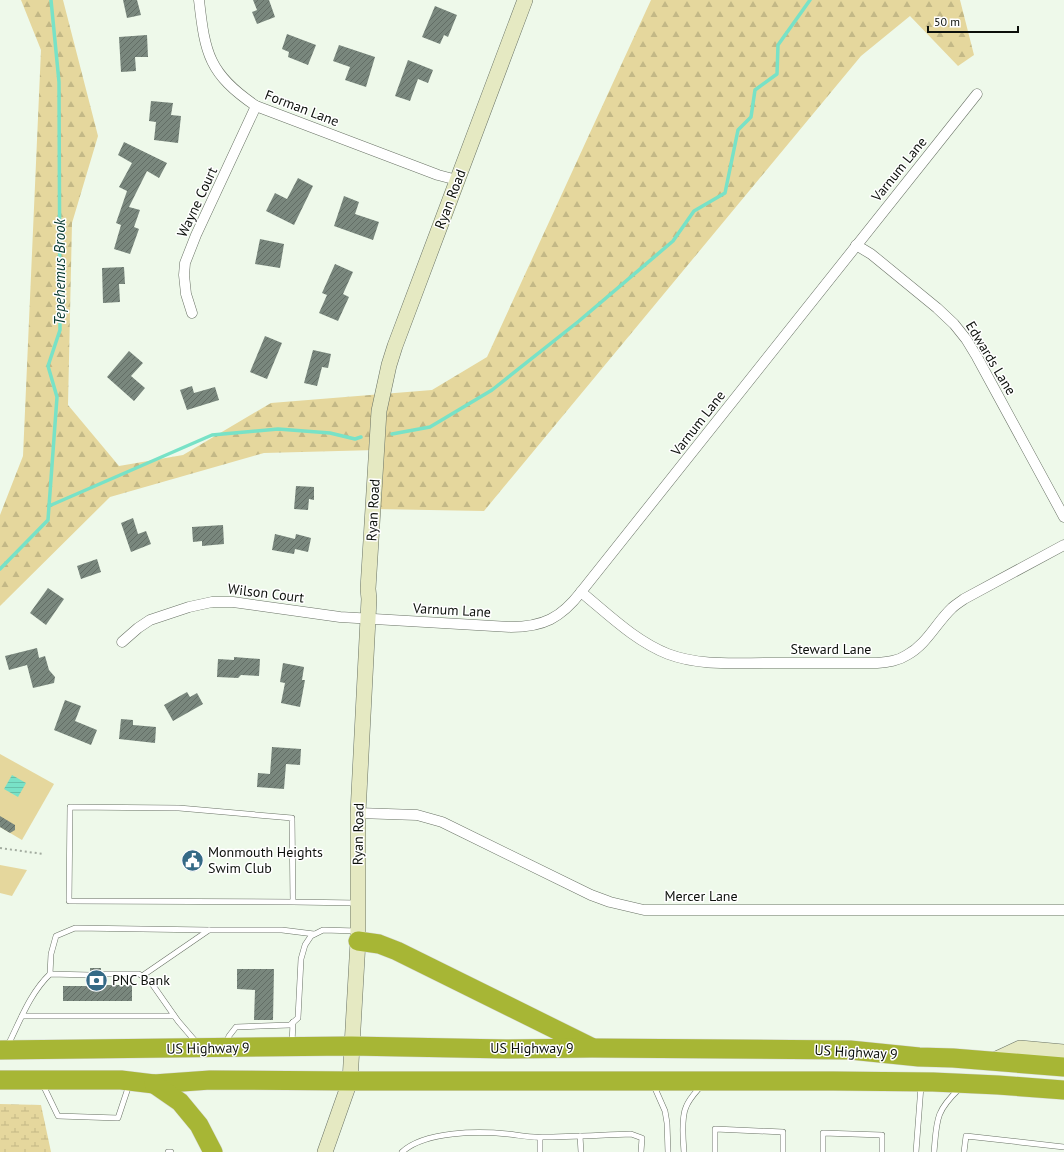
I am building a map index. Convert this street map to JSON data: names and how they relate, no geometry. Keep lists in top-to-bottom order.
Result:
{
  "streets": {
    "highway": ["US Highway 9"],
    "street": [
      "Forman Lane",
      "Varnum Lane",
      "Ryan Road",
      "Wayne Court",
      "Edwards Lane",
      "Wilson Court",
      "Steward Lane",
      "Mercer Lane"
    ]
  },
  "crossings": [
    ["Forman Lane", "Ryan Road"],
    ["Forman Lane", "Wayne Court"],
    ["Varnum Lane", "Ryan Road"],
    ["Varnum Lane", "Edwards Lane"],
    ["Varnum Lane", "Wilson Court"],
    ["Varnum Lane", "Steward Lane"],
    ["Ryan Road", "Wilson Court"],
    ["Ryan Road", "Mercer Lane"],
    ["Ryan Road", "US Highway 9"]
  ],
  "water": ["Tepehemus Brook"],
  "places": {
    "public building": ["Monmouth Heights Swim Club"],
    "bank": ["PNC Bank"]
  },
  "scale_bar": "50 m"
}
